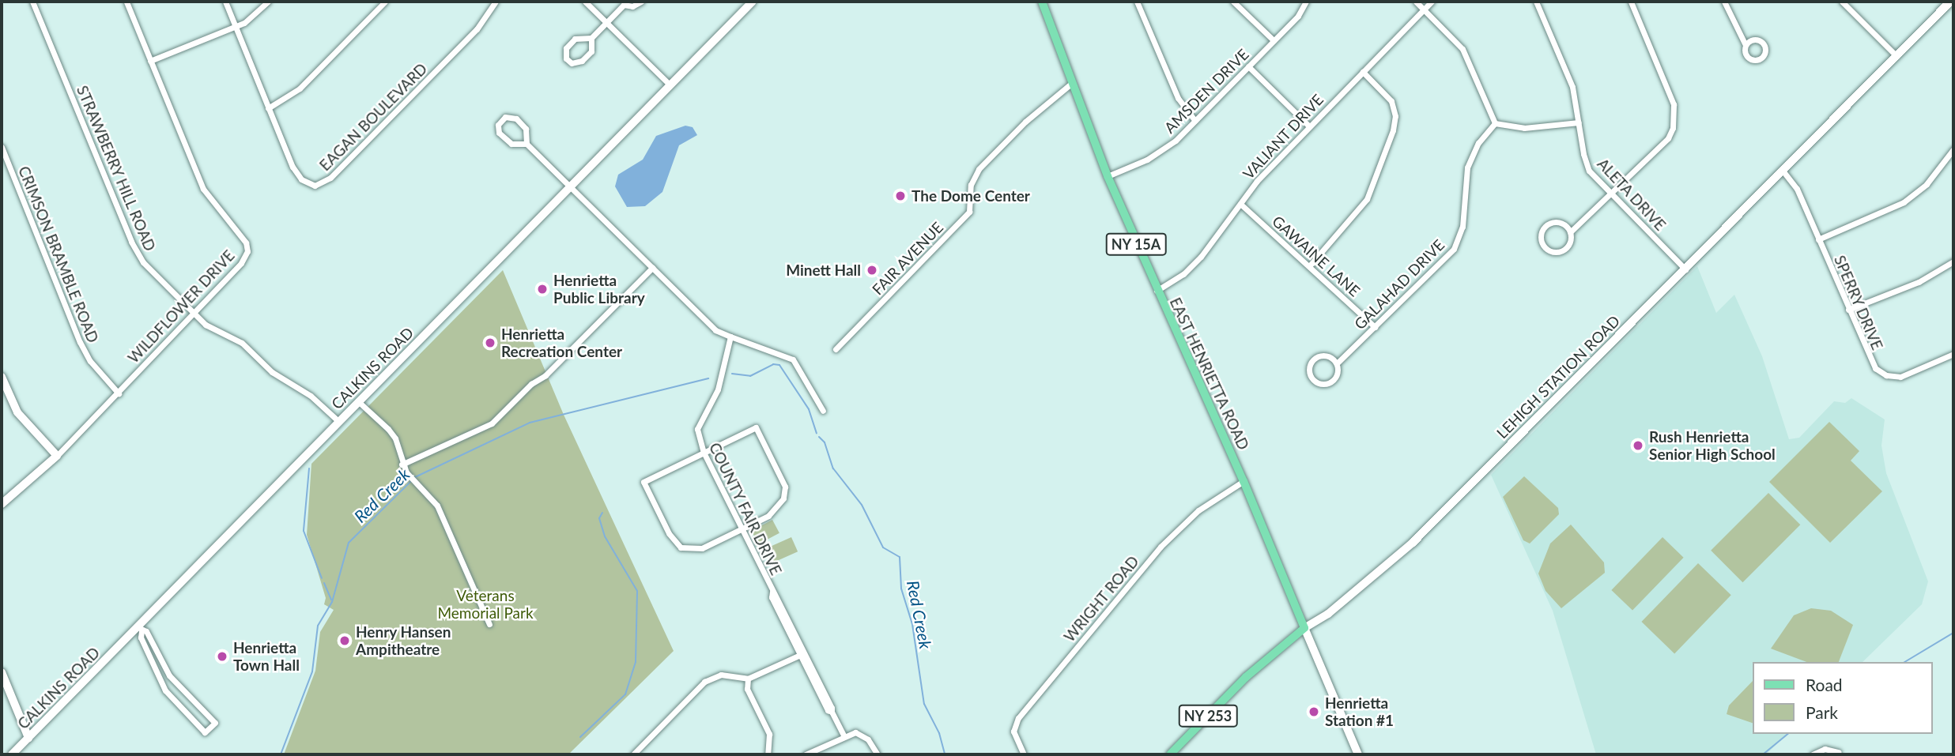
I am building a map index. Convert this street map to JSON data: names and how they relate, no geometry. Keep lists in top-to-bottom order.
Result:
{
  "streets": {
    "main road": [
      "NY 15A",
      "WILDFLOWER DRIVE",
      "CALKINS ROAD",
      "EAST HENRIETTA ROAD",
      "LEHIGH STATION ROAD",
      "NY 253"
    ],
    "street": [
      "AMSDEN DRIVE",
      "EAGAN BOULEVARD",
      "VALIANT DRIVE",
      "STRAWBERRY HILL ROAD",
      "ALETA DRIVE",
      "CRIMSON BRAMBLE ROAD",
      "GAWAINE LANE",
      "FAIR AVENUE",
      "GALAHAD DRIVE",
      "SPERRY DRIVE",
      "COUNTY FAIR DRIVE",
      "WRIGHT ROAD"
    ]
  },
  "crossings": [
    ["AMSDEN DRIVE", "EAST HENRIETTA ROAD"],
    ["VALIANT DRIVE", "GAWAINE LANE"],
    ["VALIANT DRIVE", "EAST HENRIETTA ROAD"],
    ["STRAWBERRY HILL ROAD", "WILDFLOWER DRIVE"],
    ["STRAWBERRY HILL ROAD", "CALKINS ROAD"],
    ["ALETA DRIVE", "LEHIGH STATION ROAD"],
    ["CRIMSON BRAMBLE ROAD", "WILDFLOWER DRIVE"],
    ["GAWAINE LANE", "GALAHAD DRIVE"],
    ["FAIR AVENUE", "EAST HENRIETTA ROAD"],
    ["SPERRY DRIVE", "LEHIGH STATION ROAD"],
    ["EAST HENRIETTA ROAD", "LEHIGH STATION ROAD"],
    ["EAST HENRIETTA ROAD", "WRIGHT ROAD"]
  ],
  "water": ["Red Creek"],
  "parks": ["Veterans Memorial Park"],
  "places": [
    "The Dome Center",
    "Minett Hall",
    "Henrietta Public Library",
    "Henrietta Recreation Center",
    "Rush Henrietta Senior High School",
    "Henry Hansen Ampitheatre",
    "Henrietta Town Hall",
    "Henrietta Station #1"
  ],
  "legend": ["Road", "Park"]
}
